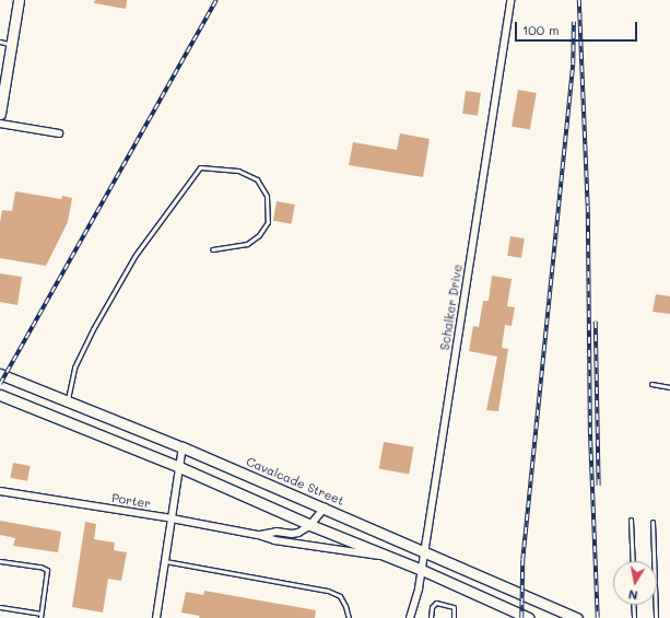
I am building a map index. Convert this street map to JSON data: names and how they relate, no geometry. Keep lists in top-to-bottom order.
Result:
{
  "streets": {
    "main road": ["Cavalcade Street"],
    "street": ["Schalker Drive", "Porter"]
  },
  "crossings": [
    ["Schalker Drive", "Cavalcade Street"],
    ["Cavalcade Street", "Porter"]
  ],
  "scale_bar": "100 m",
  "north": "bottom"
}
